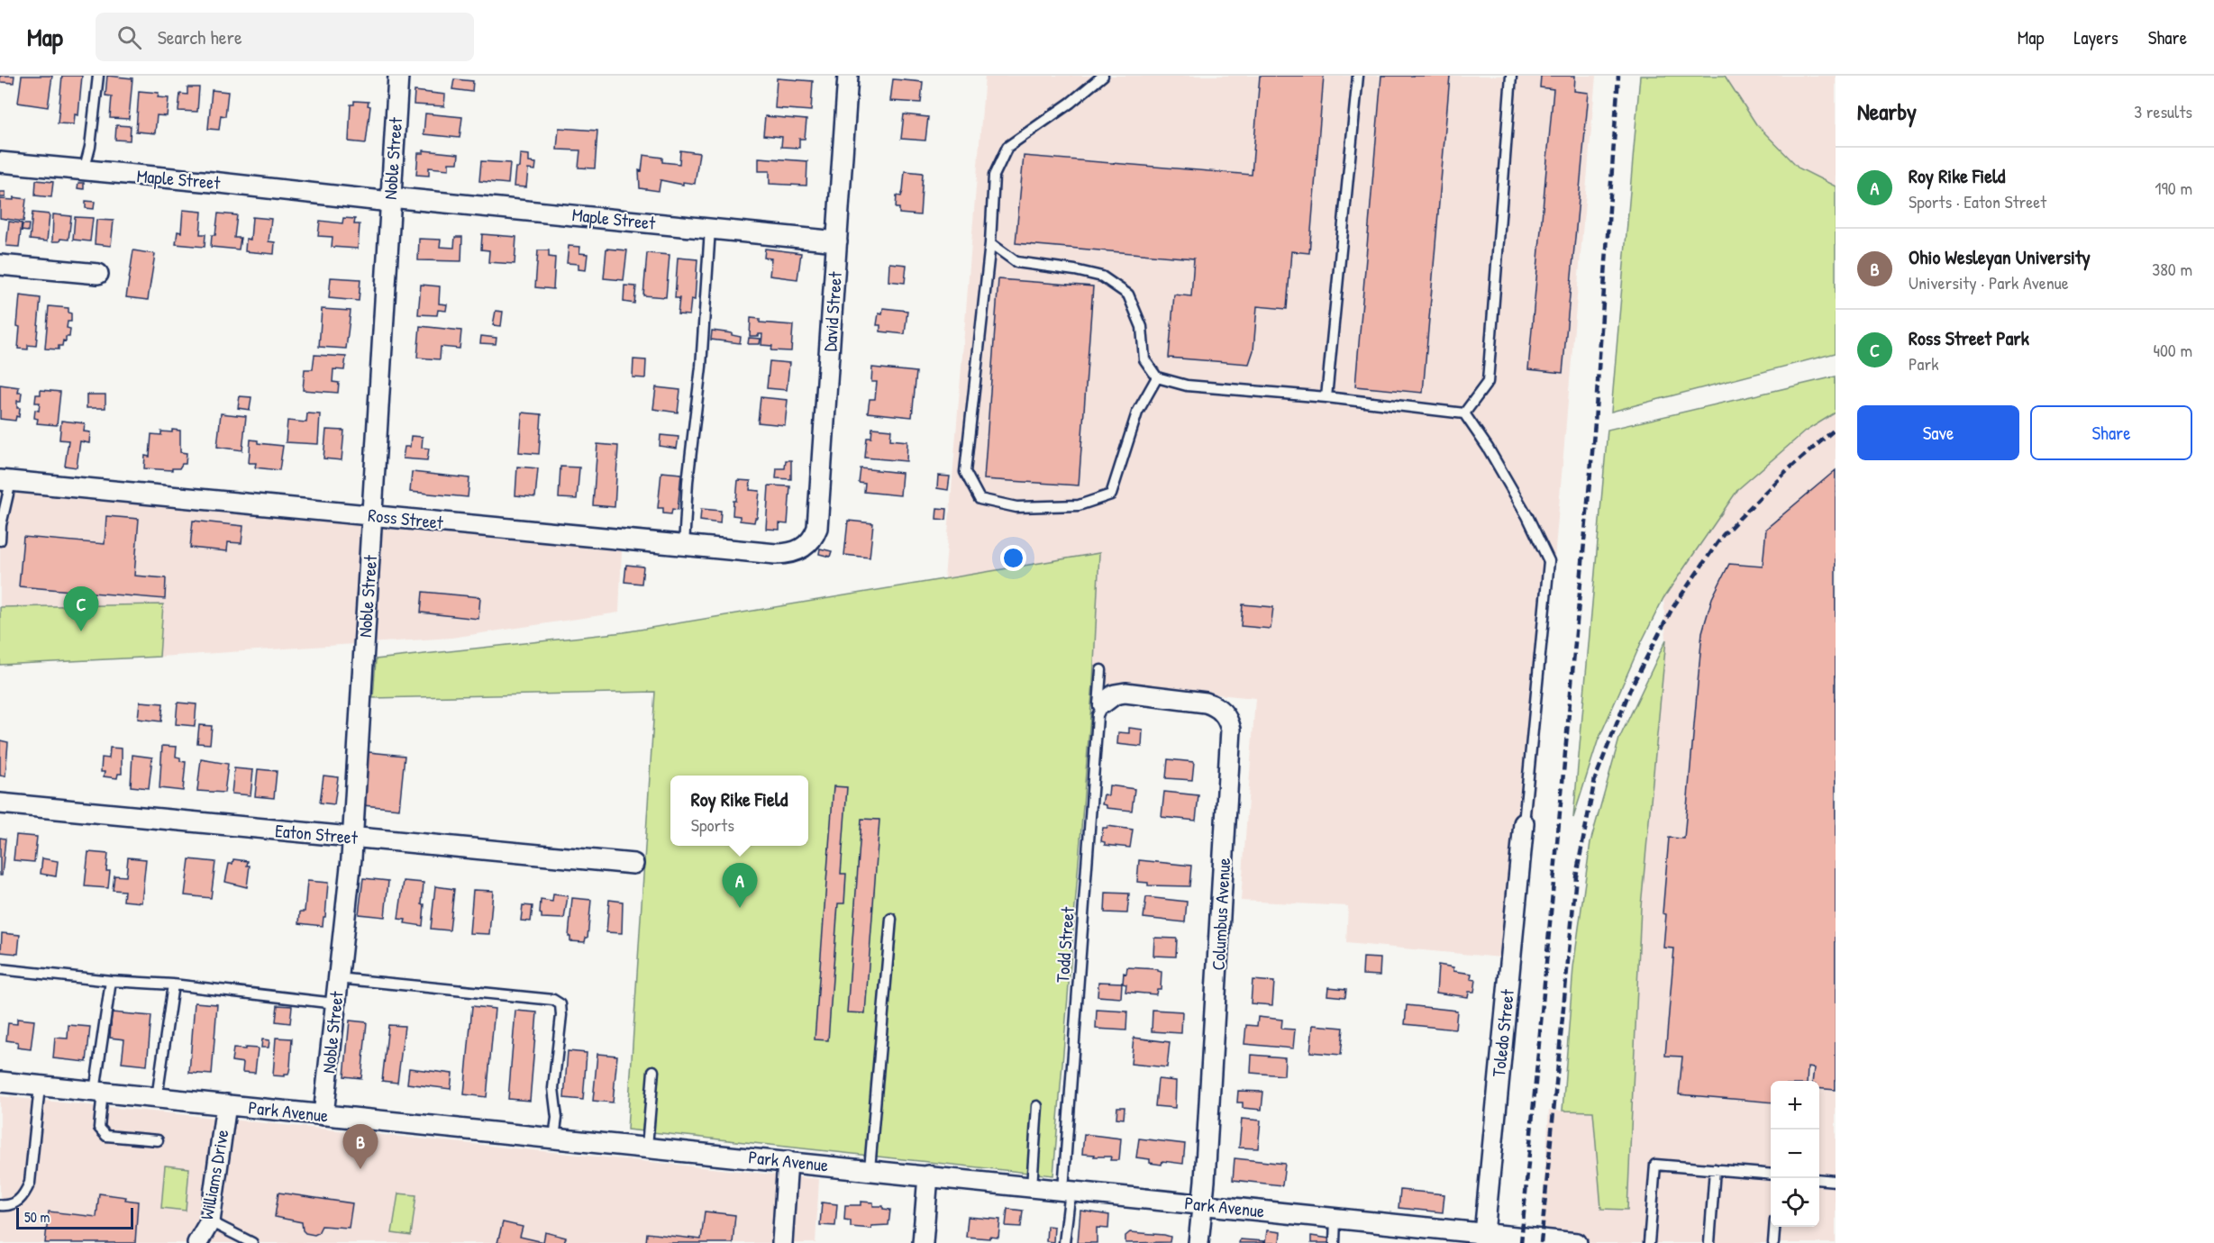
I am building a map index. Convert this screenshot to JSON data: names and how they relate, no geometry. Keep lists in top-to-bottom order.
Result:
{
  "streets": {
    "street": [
      "Noble Street",
      "Maple Street",
      "David Street",
      "Ross Street",
      "Eaton Street",
      "Columbus Avenue",
      "Toledo Street",
      "Park Avenue",
      "Williams Drive"
    ],
    "lane": ["Todd Street"]
  },
  "crossings": [
    ["Noble Street", "Maple Street"],
    ["Noble Street", "Ross Street"],
    ["Noble Street", "Eaton Street"],
    ["Noble Street", "Park Avenue"],
    ["Maple Street", "David Street"],
    ["David Street", "Ross Street"],
    ["Columbus Avenue", "Todd Street"],
    ["Columbus Avenue", "Park Avenue"],
    ["Todd Street", "Park Avenue"],
    ["Toledo Street", "Park Avenue"],
    ["Park Avenue", "Williams Drive"]
  ],
  "scale_bar": "50 m",
  "page": {
    "header": "Map",
    "search": "Search here",
    "nav": ["Map", "Layers", "Share"],
    "heading": ["Nearby", "3 results"],
    "list": [
      {
        "mark": "A",
        "name": "Roy Rike Field",
        "note": "Sports · Eaton Street",
        "value": "190 m"
      },
      {
        "mark": "B",
        "name": "Ohio Wesleyan University",
        "note": "University · Park Avenue",
        "value": "380 m"
      },
      {
        "mark": "C",
        "name": "Ross Street Park",
        "note": "Park",
        "value": "400 m"
      }
    ],
    "buttons": ["Save", "Share"],
    "pins": ["C", "A", "B"],
    "popup": ["Roy Rike Field", "Sports"],
    "map_buttons": ["+", "−"],
    "scale": "50 m"
  }
}
